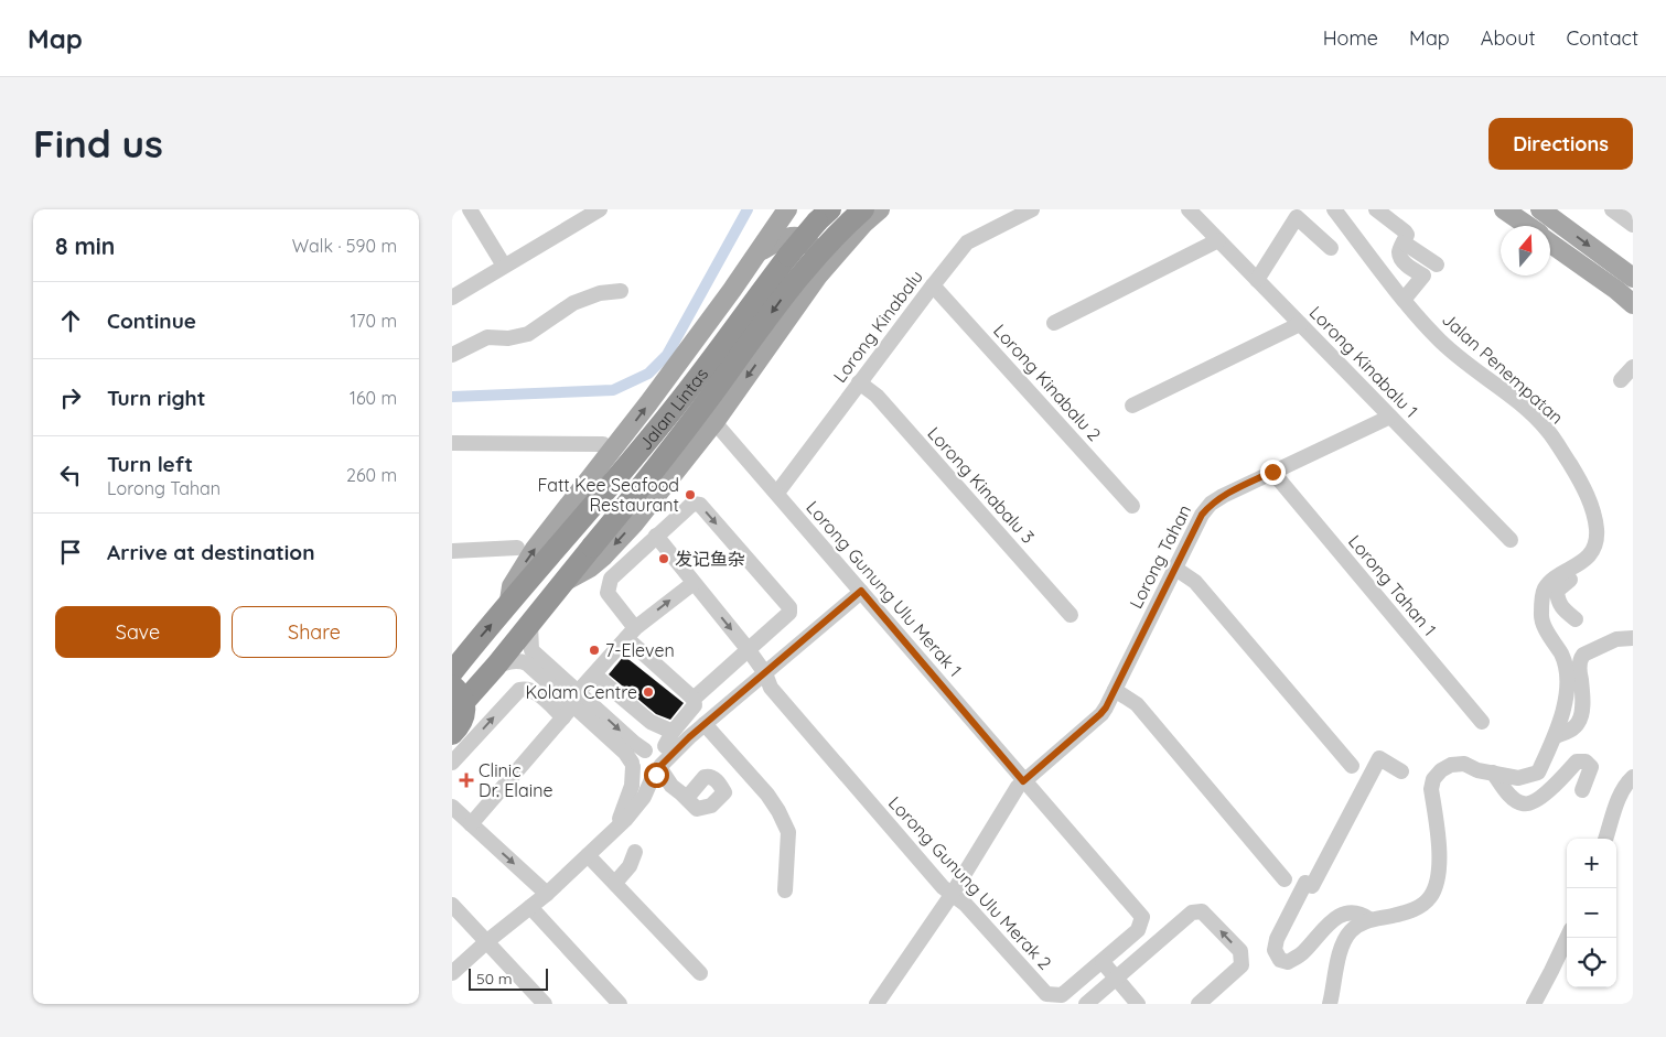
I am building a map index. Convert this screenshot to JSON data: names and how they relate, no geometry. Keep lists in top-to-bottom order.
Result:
{
  "streets": {
    "highway": ["Jalan Lintas"],
    "street": [
      "Lorong Kinabalu",
      "Lorong Kinabalu 1",
      "Jalan Penempatan",
      "Lorong Kinabalu 2",
      "Lorong Kinabalu 3",
      "Lorong Tahan",
      "Lorong Tahan 1",
      "Lorong Gunung Ulu Merak 1",
      "Lorong Gunung Ulu Merak 2"
    ]
  },
  "crossings": [
    ["Lorong Kinabalu", "Lorong Kinabalu 2"],
    ["Lorong Kinabalu", "Lorong Kinabalu 3"],
    ["Lorong Kinabalu", "Lorong Gunung Ulu Merak 1"],
    ["Lorong Kinabalu 1", "Lorong Tahan"],
    ["Jalan Lintas", "Lorong Gunung Ulu Merak 1"],
    ["Lorong Tahan", "Lorong Tahan 1"],
    ["Lorong Tahan", "Lorong Gunung Ulu Merak 1"],
    ["Lorong Tahan", "Lorong Gunung Ulu Merak 2"],
    ["Lorong Gunung Ulu Merak 1", "Lorong Gunung Ulu Merak 2"]
  ],
  "places": {
    "other": [
      "Fatt Kee Seafood Restaurant",
      "发记鱼杂",
      "7-Eleven",
      "Kolam Centre"
    ],
    "health": ["Clinic Dr. Elaine"]
  },
  "scale_bar": "50 m",
  "north": "top",
  "page": {
    "header": "Map",
    "nav": [
      "Home",
      "Map",
      "About",
      "Contact"
    ],
    "buttons": [
      "Directions",
      ["Save", "Share"]
    ],
    "title": "Find us",
    "heading": ["8 min", "Walk · 590 m"],
    "list": [
      ["Continue", "170 m"],
      ["Turn right", "160 m"],
      ["Turn left", "Lorong Tahan", "260 m"],
      "Arrive at destination"
    ],
    "map_buttons": ["+", "−"],
    "scale": "50 m"
  }
}
